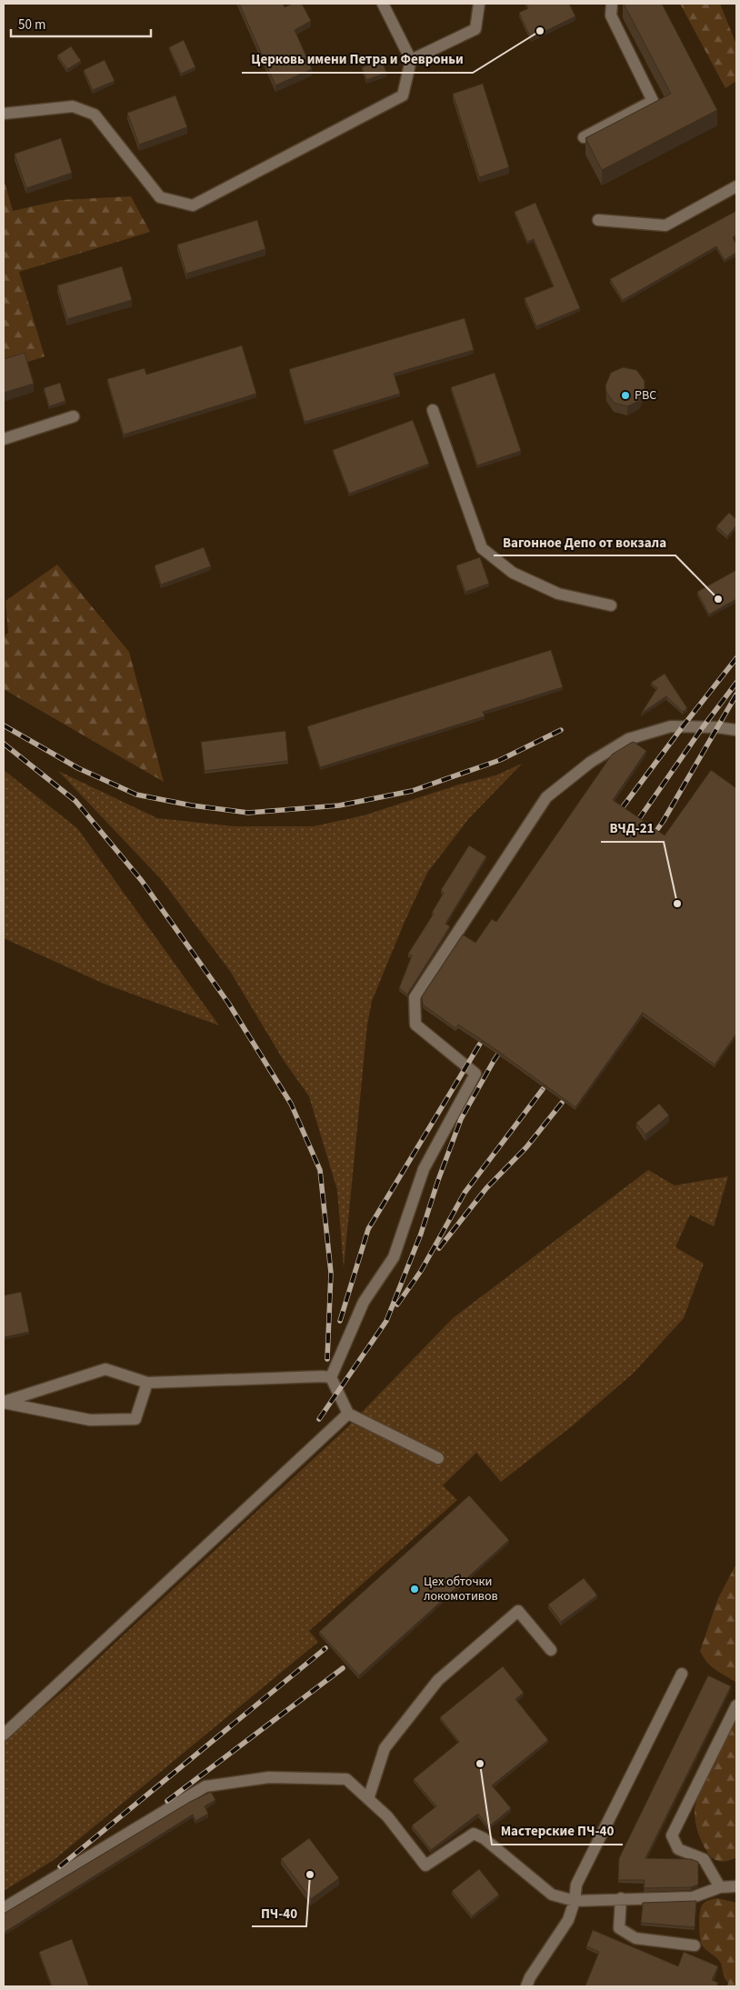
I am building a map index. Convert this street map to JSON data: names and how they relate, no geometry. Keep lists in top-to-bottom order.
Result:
{
  "places": [
    "Церковь имени Петра и Февроньи",
    "РВС",
    "Вагонное Депо от вокзала",
    "ВЧД-21",
    "Цех обточки локомотивов",
    "Мастерские ПЧ-40",
    "ПЧ-40"
  ],
  "scale_bar": "50 m"
}
